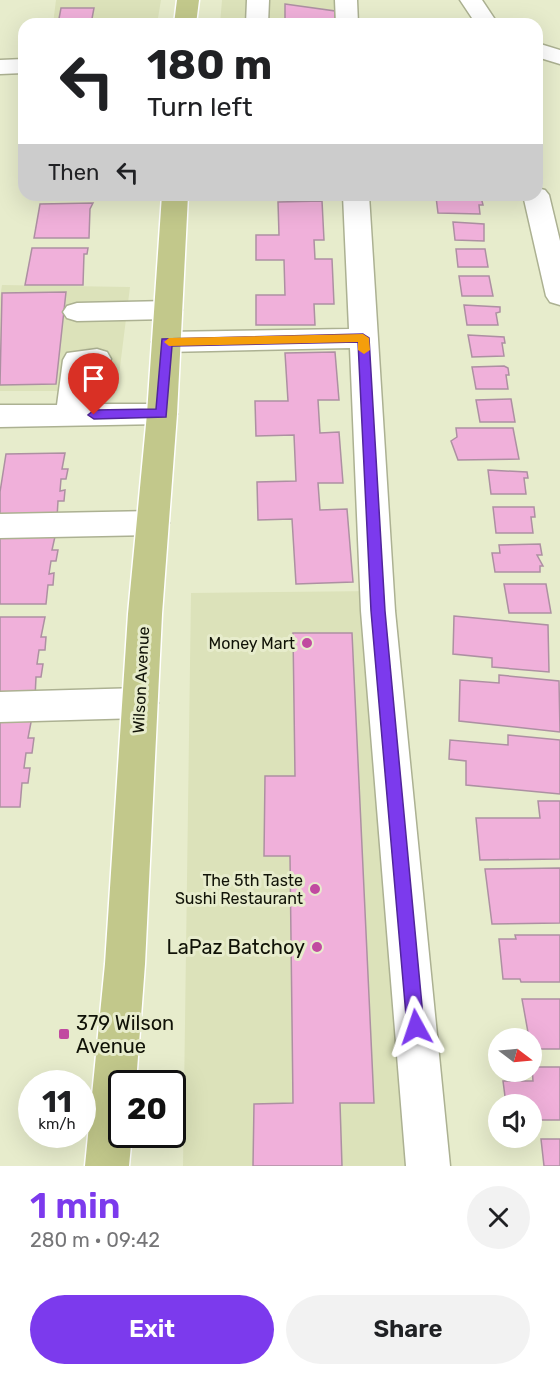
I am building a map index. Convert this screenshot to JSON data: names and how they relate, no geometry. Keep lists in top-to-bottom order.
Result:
{
  "streets": {
    "main road": ["Wilson Avenue"]
  },
  "places": {
    "other": ["Money Mart", "The 5th Taste Sushi Restaurant", "LaPaz Batchoy"],
    "transit": ["379 Wilson Avenue"]
  },
  "north": "right",
  "page": {
    "turn": ["180 m", "Turn left"],
    "then": "Then",
    "speed": "11 km/h",
    "limit": "20",
    "heading": ["1 min", "280 m · 09:42"],
    "buttons": ["Exit", "Share"]
  }
}
